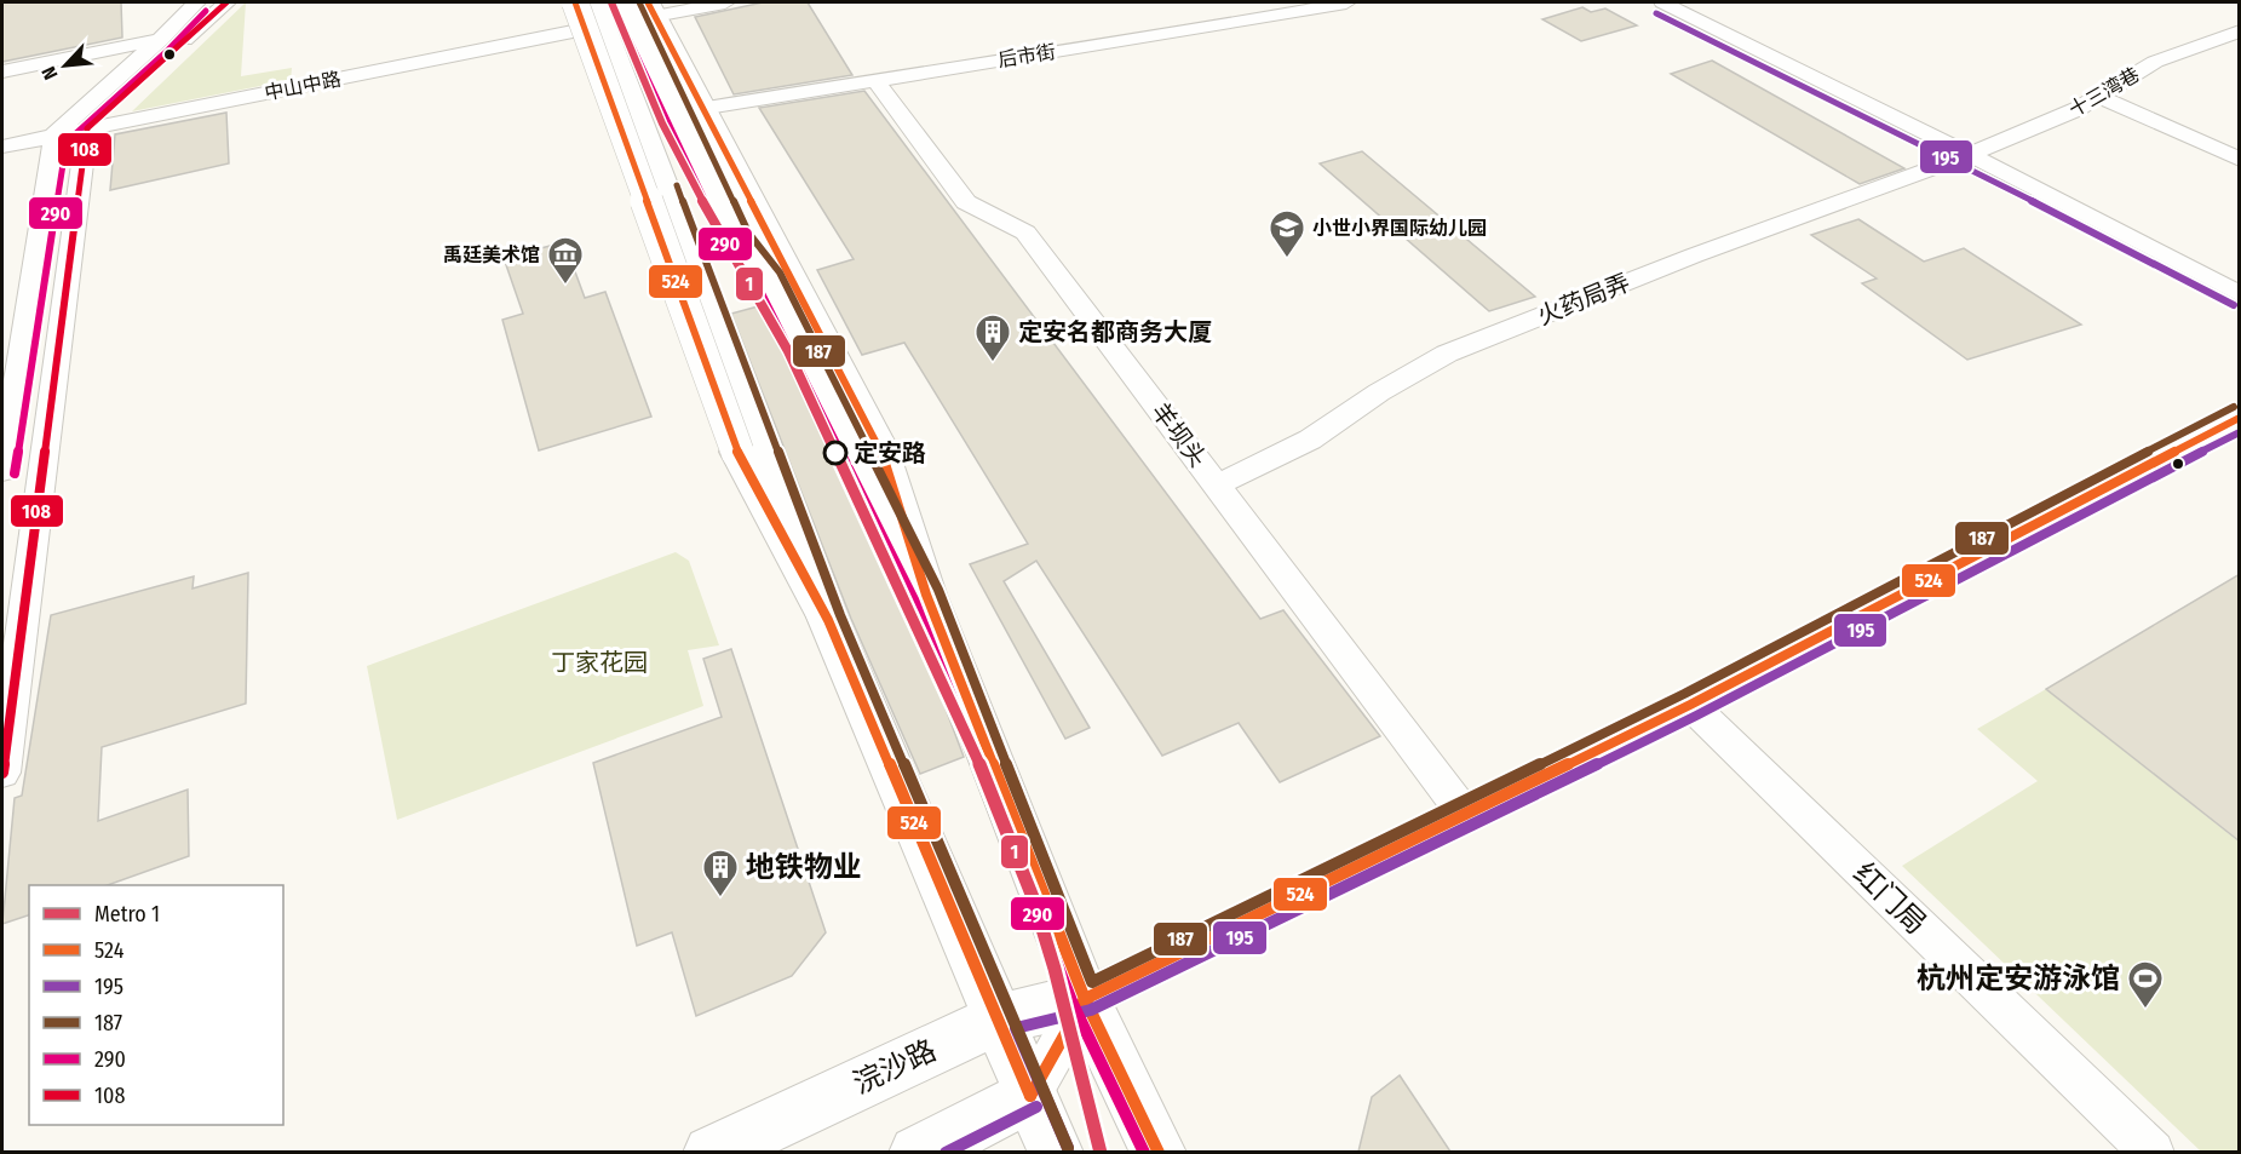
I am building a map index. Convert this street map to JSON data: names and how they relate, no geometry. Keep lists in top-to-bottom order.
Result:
{
  "streets": {
    "main road": ["浣沙路"],
    "street": [
      "后市街",
      "中山中路",
      "十三湾巷",
      "火药局弄",
      "羊坝头",
      "红门局"
    ]
  },
  "crossings": [
    ["后市街", "羊坝头"],
    ["十三湾巷", "火药局弄"],
    ["火药局弄", "羊坝头"]
  ],
  "parks": ["丁家花园"],
  "places": {
    "school or university": ["小世小界国际幼儿园"],
    "museum": ["禹廷美术馆"],
    "building": ["定安名都商务大厦", "地铁物业"],
    "other": ["定安路"],
    "sports": ["杭州定安游泳馆"]
  },
  "lines": [
    "metro line 1",
    "transit line 524",
    "transit line 187",
    "transit line 108",
    "transit line 290",
    "transit line 195"
  ],
  "legend": [
    "Metro 1",
    "524",
    "195",
    "187",
    "290",
    "108"
  ],
  "north": "bottom left"
}
